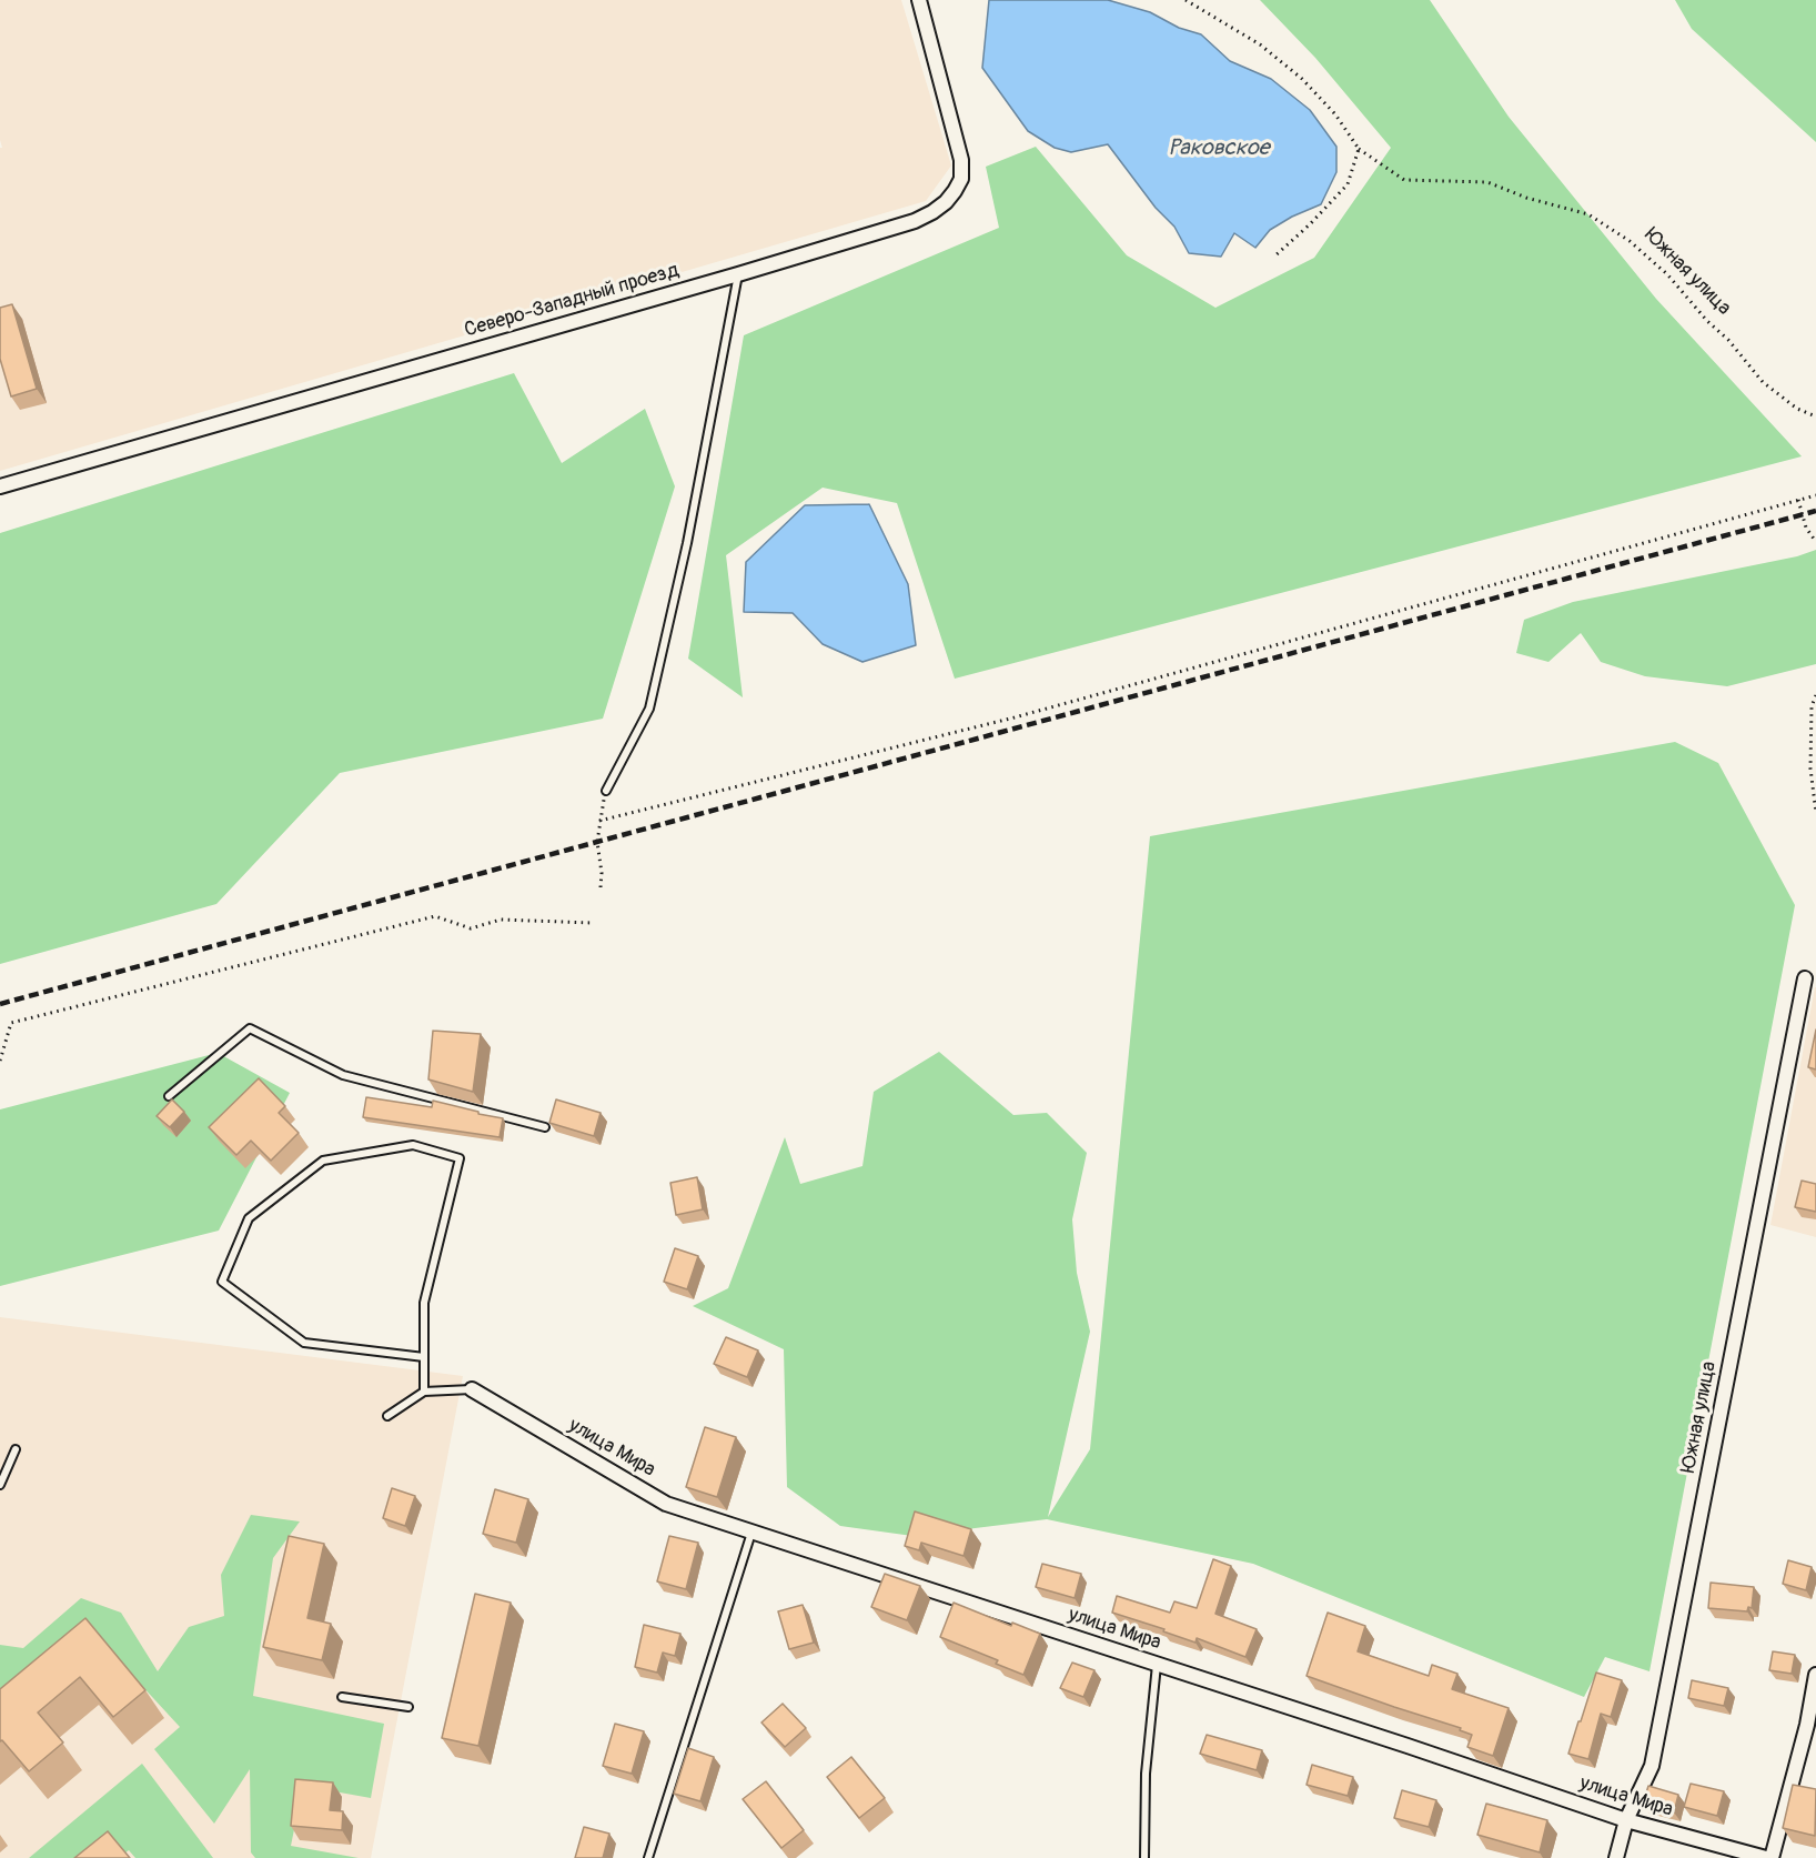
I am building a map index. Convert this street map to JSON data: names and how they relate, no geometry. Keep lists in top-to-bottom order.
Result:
{
  "streets": {
    "street": ["Южная улица", "Северо-Западный проезд", "улица Мира"]
  },
  "crossings": [
    ["Южная улица", "улица Мира"]
  ],
  "water": ["Раковское"]
}
